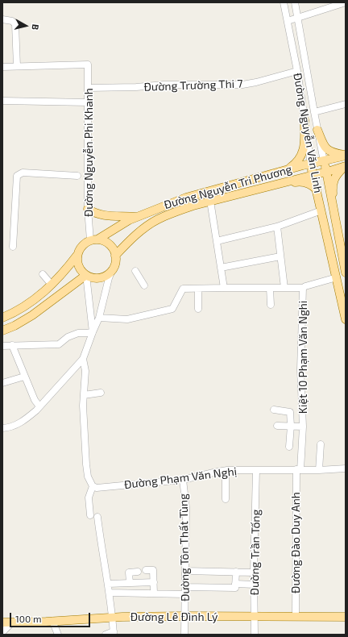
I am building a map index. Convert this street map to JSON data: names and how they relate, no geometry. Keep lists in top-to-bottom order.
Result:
{
  "streets": {
    "main road": ["Đường Nguyễn Văn Linh", "Đường Nguyễn Tri Phương", "Đường Lê Đình Lý"],
    "street": [
      "Đường Trường Thi 7",
      "Đường Nguyễn Phi Khanh",
      "Kiệt 10 Phạm Văn Nghi",
      "Đường Phạm Văn Nghị",
      "Đường Đào Duy Anh",
      "Đường Tôn Thất Tùng",
      "Đường Trần Tống"
    ]
  },
  "crossings": [
    ["Đường Trường Thi 7", "Đường Nguyễn Văn Linh"],
    ["Đường Trường Thi 7", "Đường Nguyễn Phi Khanh"],
    ["Đường Nguyễn Văn Linh", "Đường Nguyễn Tri Phương"],
    ["Đường Nguyễn Phi Khanh", "Đường Nguyễn Tri Phương"],
    ["Kiệt 10 Phạm Văn Nghi", "Đường Phạm Văn Nghị"],
    ["Kiệt 10 Phạm Văn Nghi", "Đường Đào Duy Anh"],
    ["Đường Phạm Văn Nghị", "Đường Đào Duy Anh"],
    ["Đường Phạm Văn Nghị", "Đường Tôn Thất Tùng"],
    ["Đường Phạm Văn Nghị", "Đường Trần Tống"],
    ["Đường Đào Duy Anh", "Đường Lê Đình Lý"],
    ["Đường Tôn Thất Tùng", "Đường Lê Đình Lý"],
    ["Đường Trần Tống", "Đường Lê Đình Lý"]
  ],
  "scale_bar": "100 m",
  "north": "right"
}
